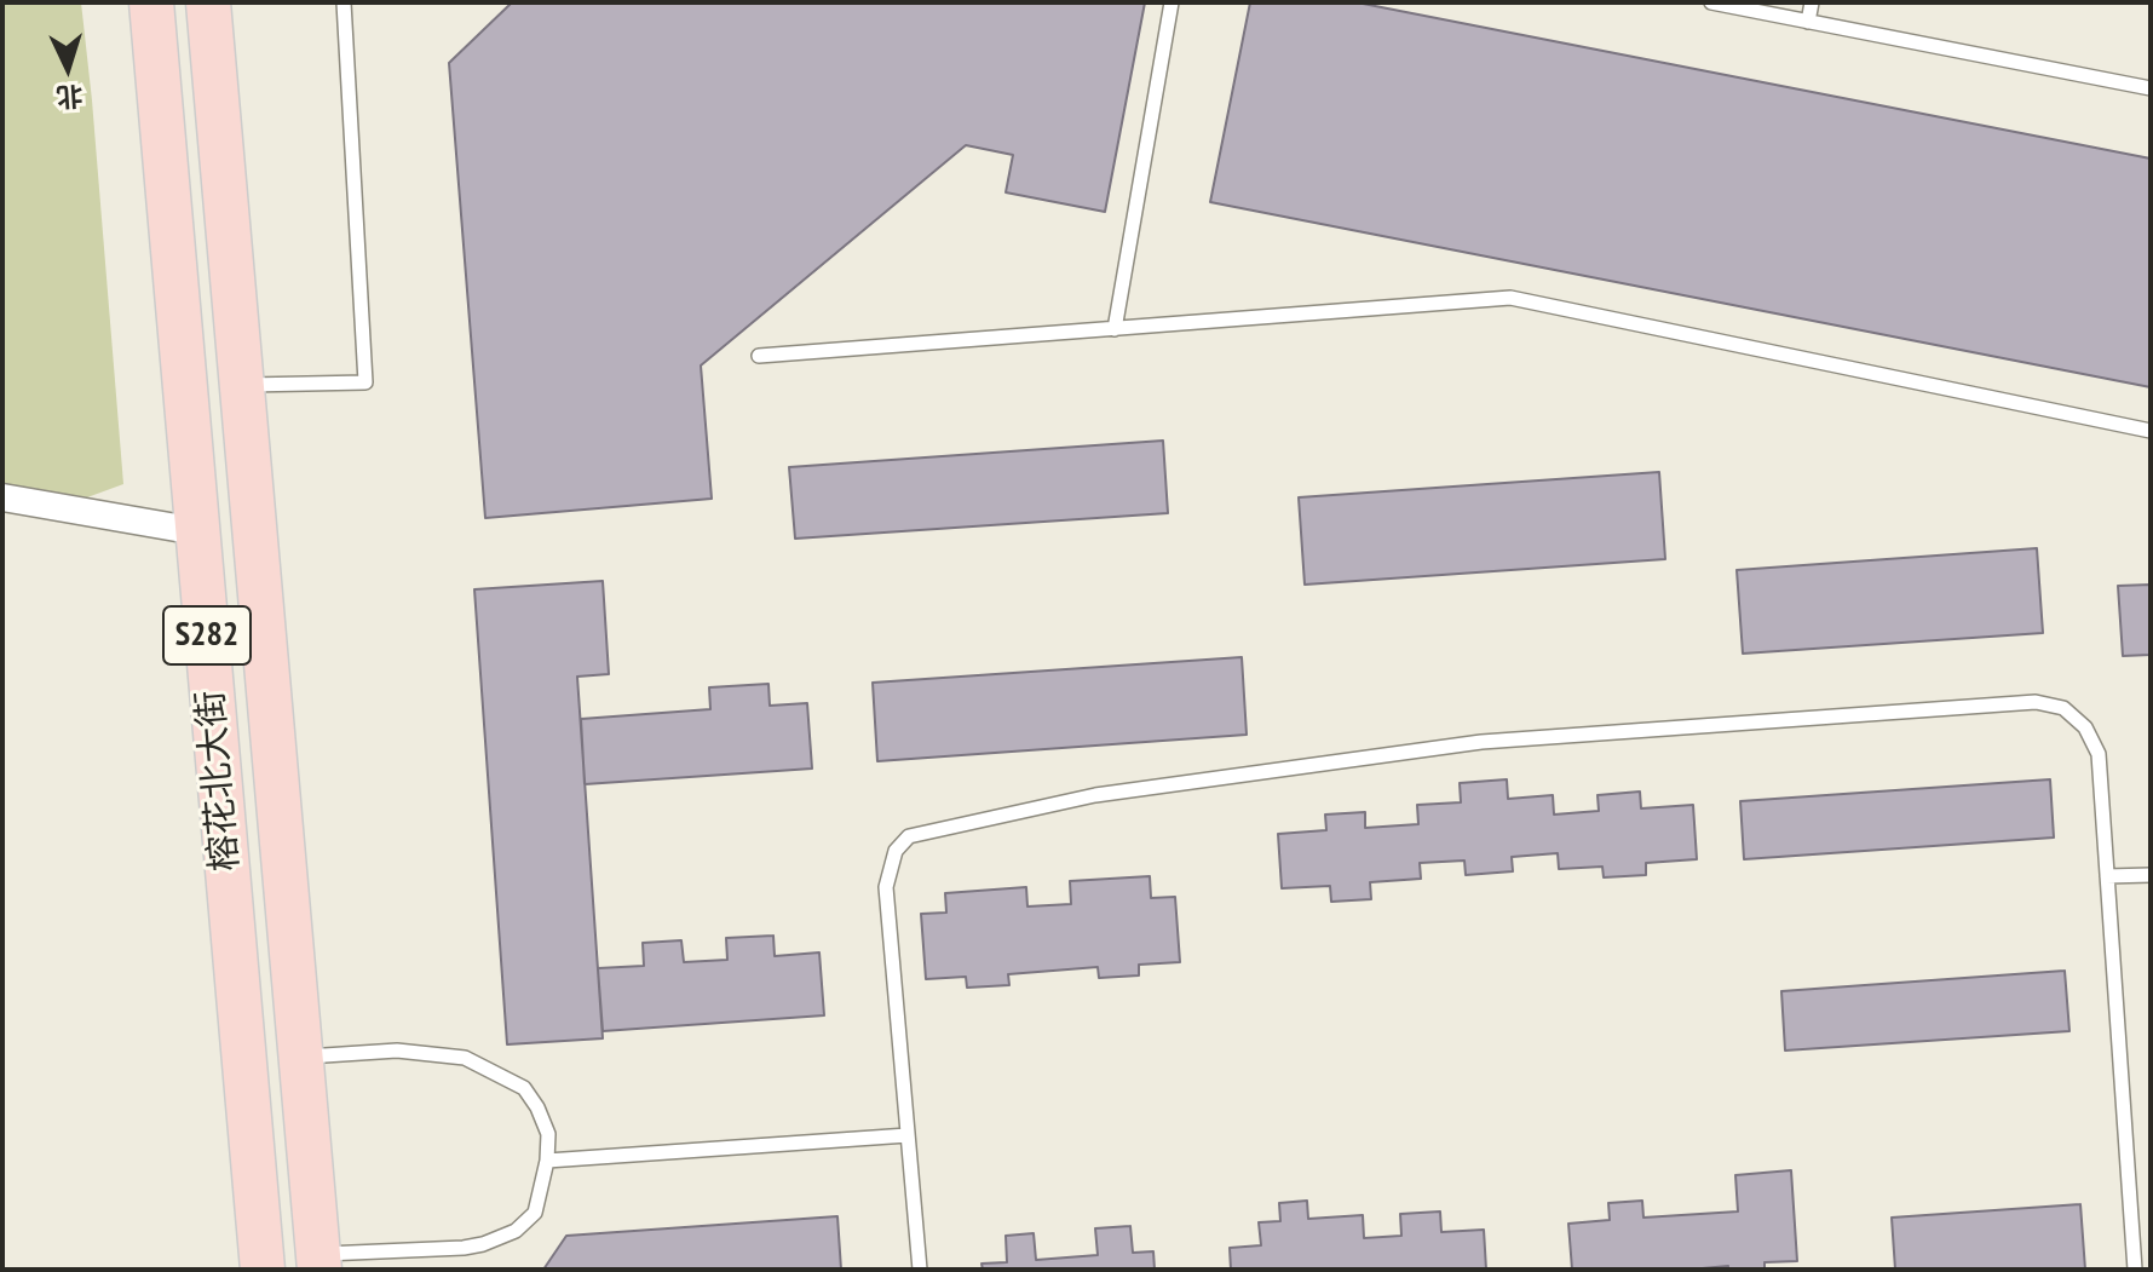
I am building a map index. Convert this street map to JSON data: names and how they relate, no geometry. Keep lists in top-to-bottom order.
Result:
{
  "streets": {
    "main road": ["S282", "榕花北大街"]
  },
  "north": "bottom"
}
